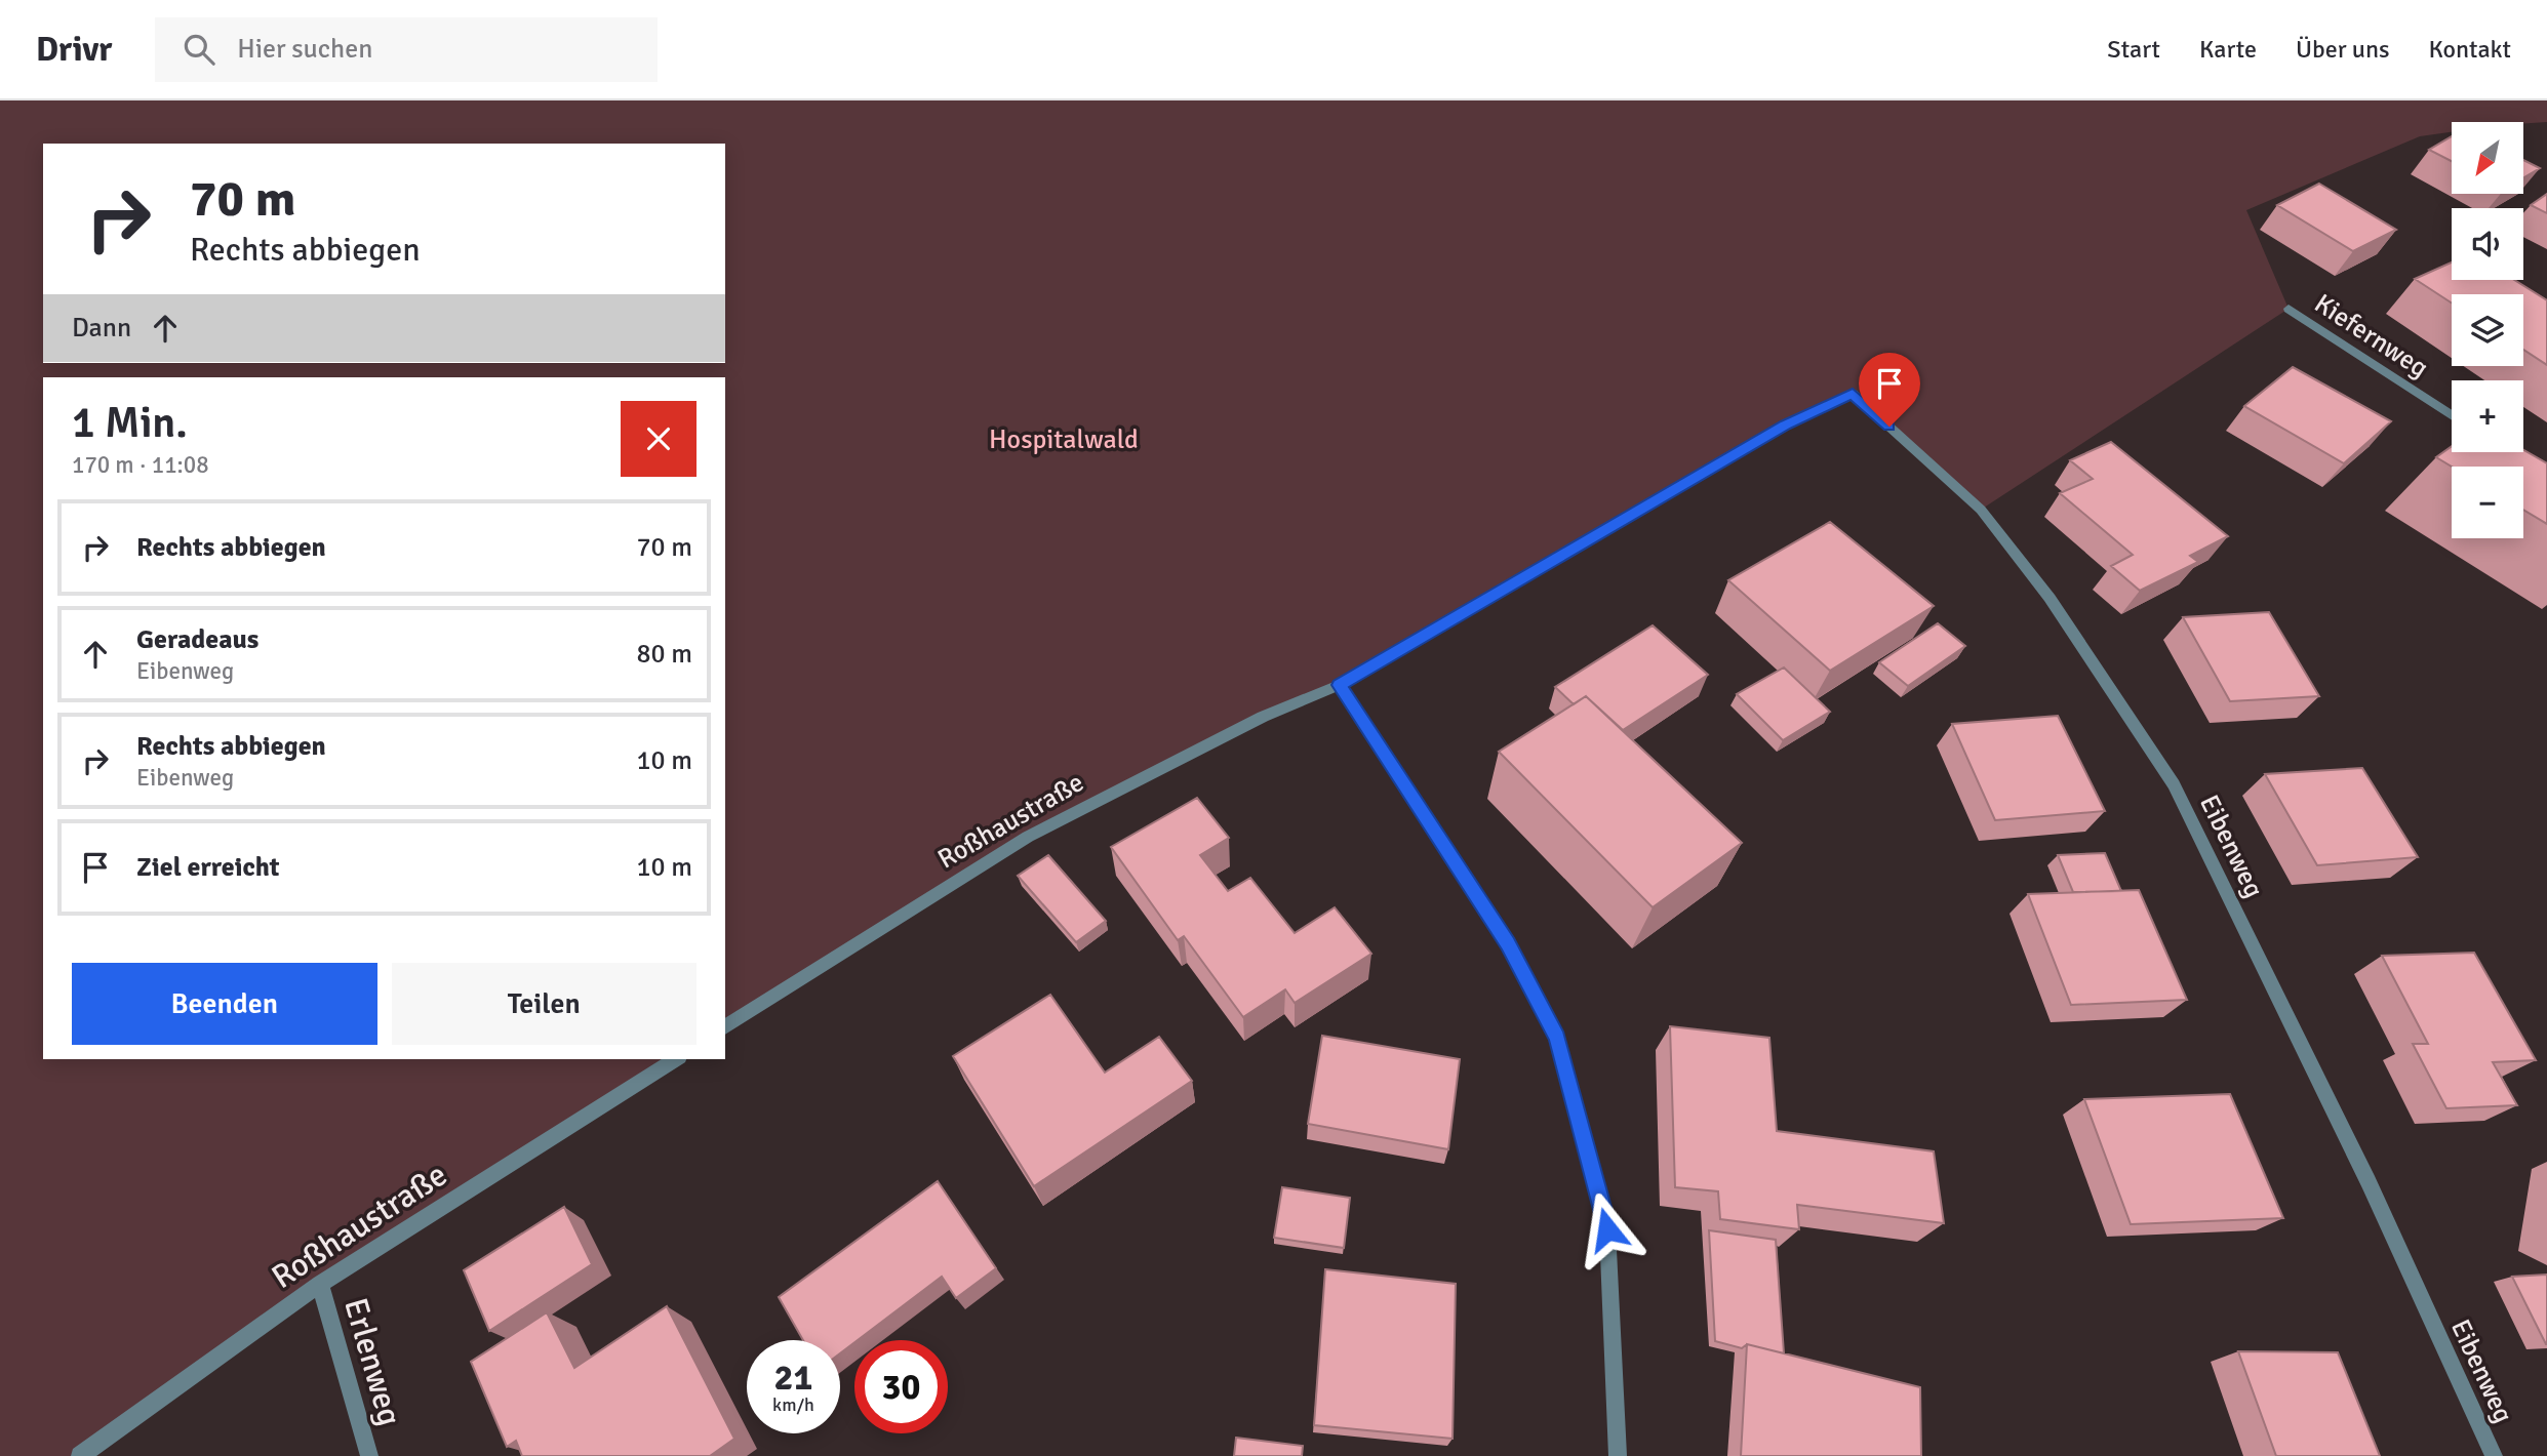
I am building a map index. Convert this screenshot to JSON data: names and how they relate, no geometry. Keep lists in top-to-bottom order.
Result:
{
  "streets": {
    "street": [
      "Kiefernweg",
      "Roßhaustraße",
      "Eibenweg",
      "Erlenweg"
    ]
  },
  "crossings": [
    ["Roßhaustraße", "Eibenweg"],
    ["Roßhaustraße", "Erlenweg"]
  ],
  "parks": ["Hospitalwald"],
  "north": "bottom left",
  "page": {
    "header": "Drivr",
    "search": "Hier suchen",
    "nav": [
      "Start",
      "Karte",
      "Über uns",
      "Kontakt"
    ],
    "map_buttons": ["+", "−"],
    "turn": ["70 m", "Rechts abbiegen"],
    "then": "Dann",
    "heading": ["1 Min.", "170 m · 11:08"],
    "list": [
      {
        "name": "Rechts abbiegen",
        "value": "70 m"
      },
      {
        "name": "Geradeaus",
        "note": "Eibenweg",
        "value": "80 m"
      },
      {
        "name": "Rechts abbiegen",
        "note": "Eibenweg",
        "value": "10 m"
      },
      {
        "name": "Ziel erreicht",
        "value": "10 m"
      }
    ],
    "buttons": ["Beenden", "Teilen"],
    "speed": "21 km/h",
    "limit": "30"
  }
}
